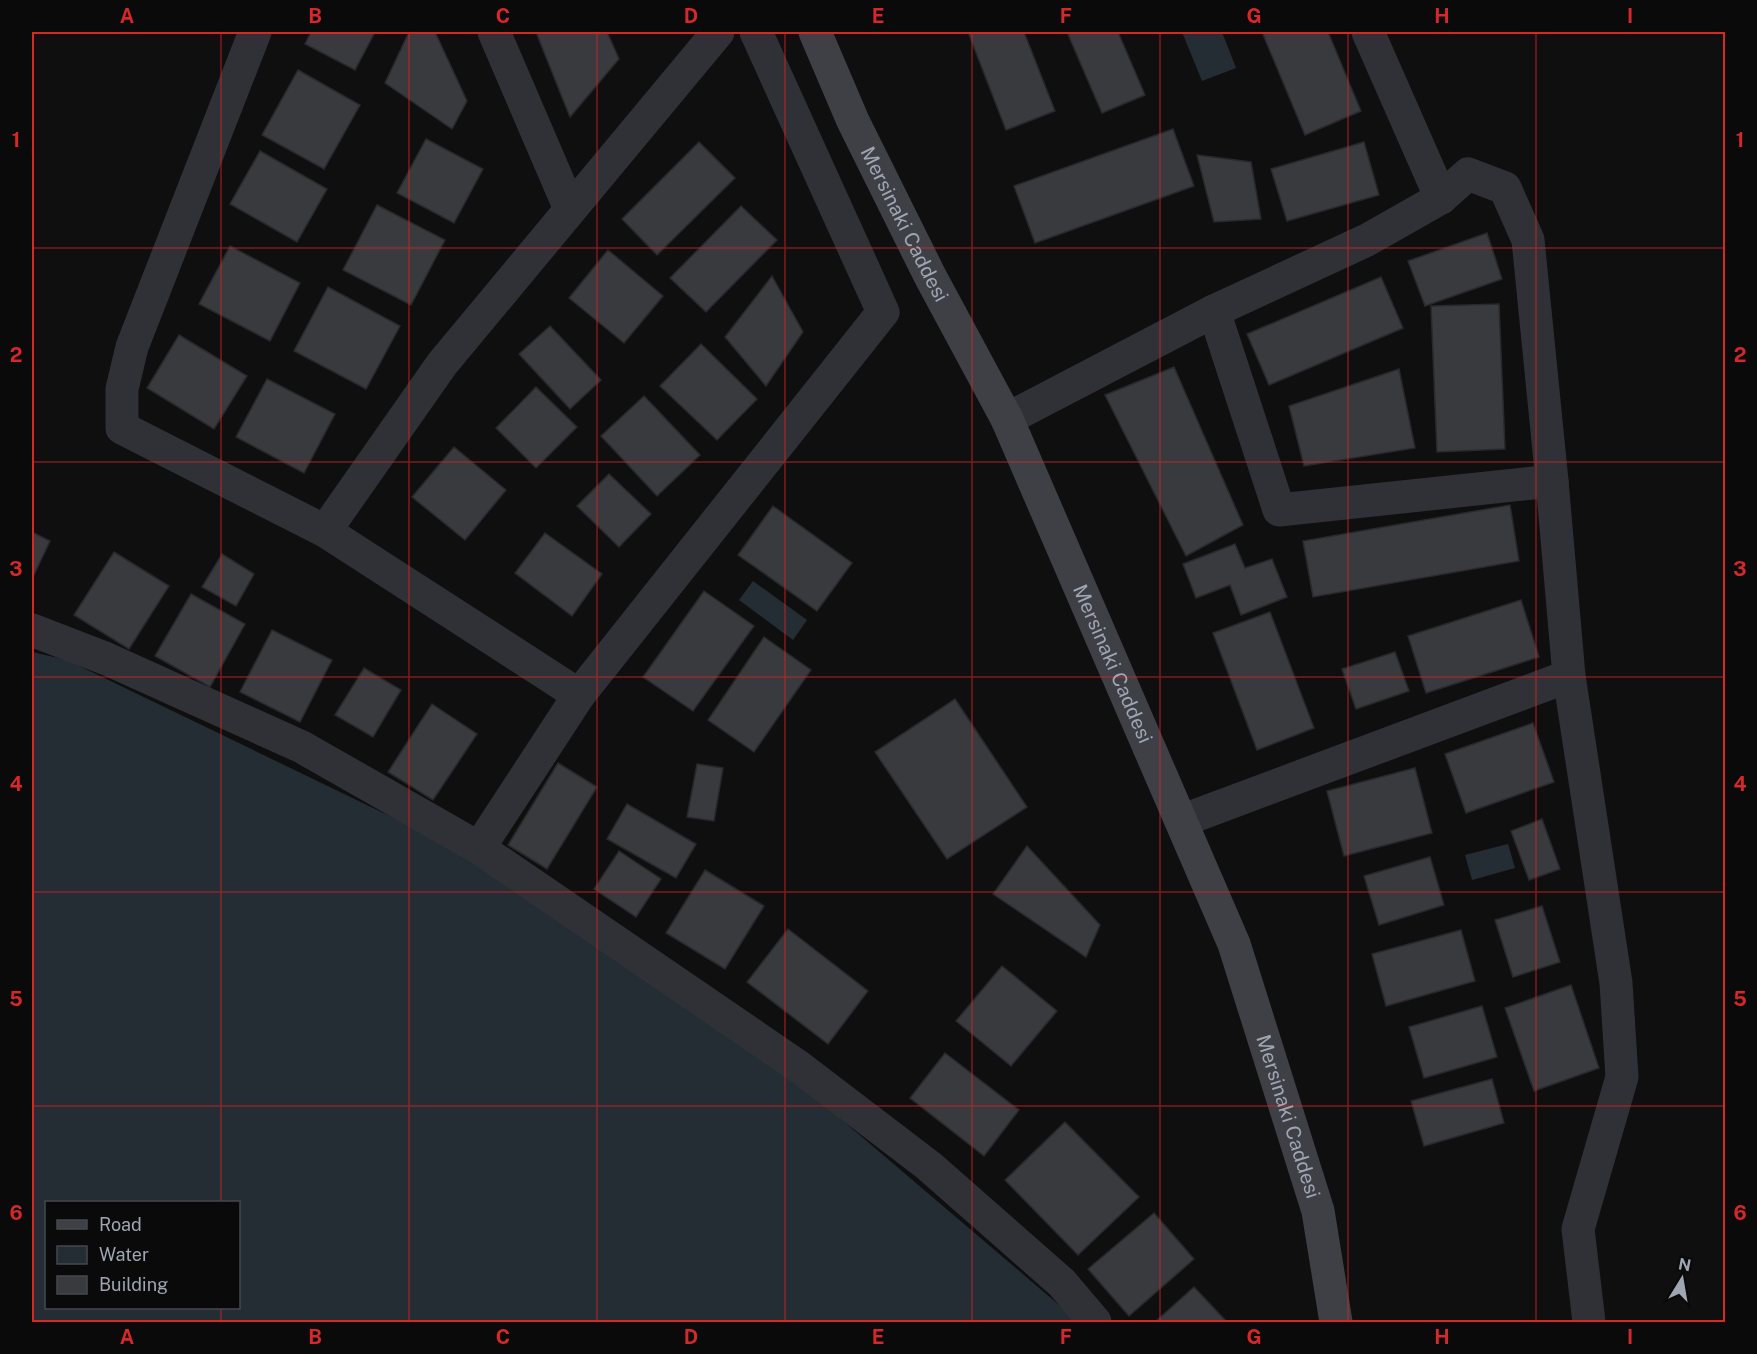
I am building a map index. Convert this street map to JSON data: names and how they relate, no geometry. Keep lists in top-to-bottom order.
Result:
{
  "streets": {
    "street": ["Mersinaki Caddesi"]
  },
  "legend": ["Road", "Water", "Building"],
  "north": "top",
  "grid": {
    "columns": [
      "A",
      "B",
      "C",
      "D",
      "E",
      "F",
      "G",
      "H",
      "I"
    ],
    "rows": [
      "1",
      "2",
      "3",
      "4",
      "5",
      "6"
    ]
  }
}
